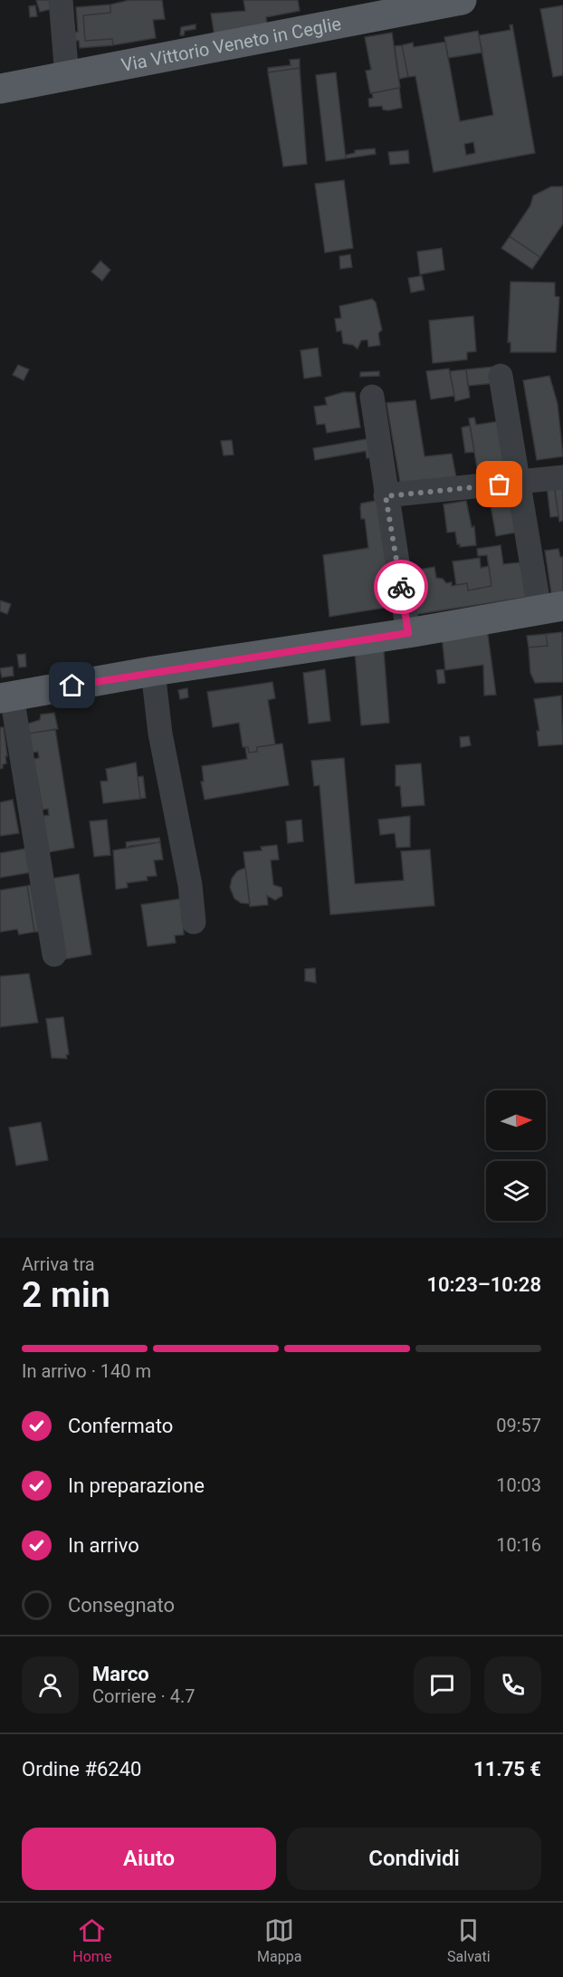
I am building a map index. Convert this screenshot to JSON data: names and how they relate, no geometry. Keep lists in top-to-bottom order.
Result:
{
  "streets": {
    "main road": ["Via Vittorio Veneto in Ceglie"]
  },
  "north": "right",
  "page": {
    "heading": ["2 min", "Arriva tra", "10:23–10:28"],
    "panel": [
      "Marco",
      "Corriere · 4.7",
      "Ordine #6240",
      "11.75 €"
    ],
    "bar": "In arrivo · 140 m",
    "list": [
      ["Confermato", "09:57"],
      ["In preparazione", "10:03"],
      ["In arrivo", "10:16"],
      "Consegnato"
    ],
    "buttons": ["Aiuto", "Condividi"],
    "tabs": ["Home", "Mappa", "Salvati"]
  }
}
